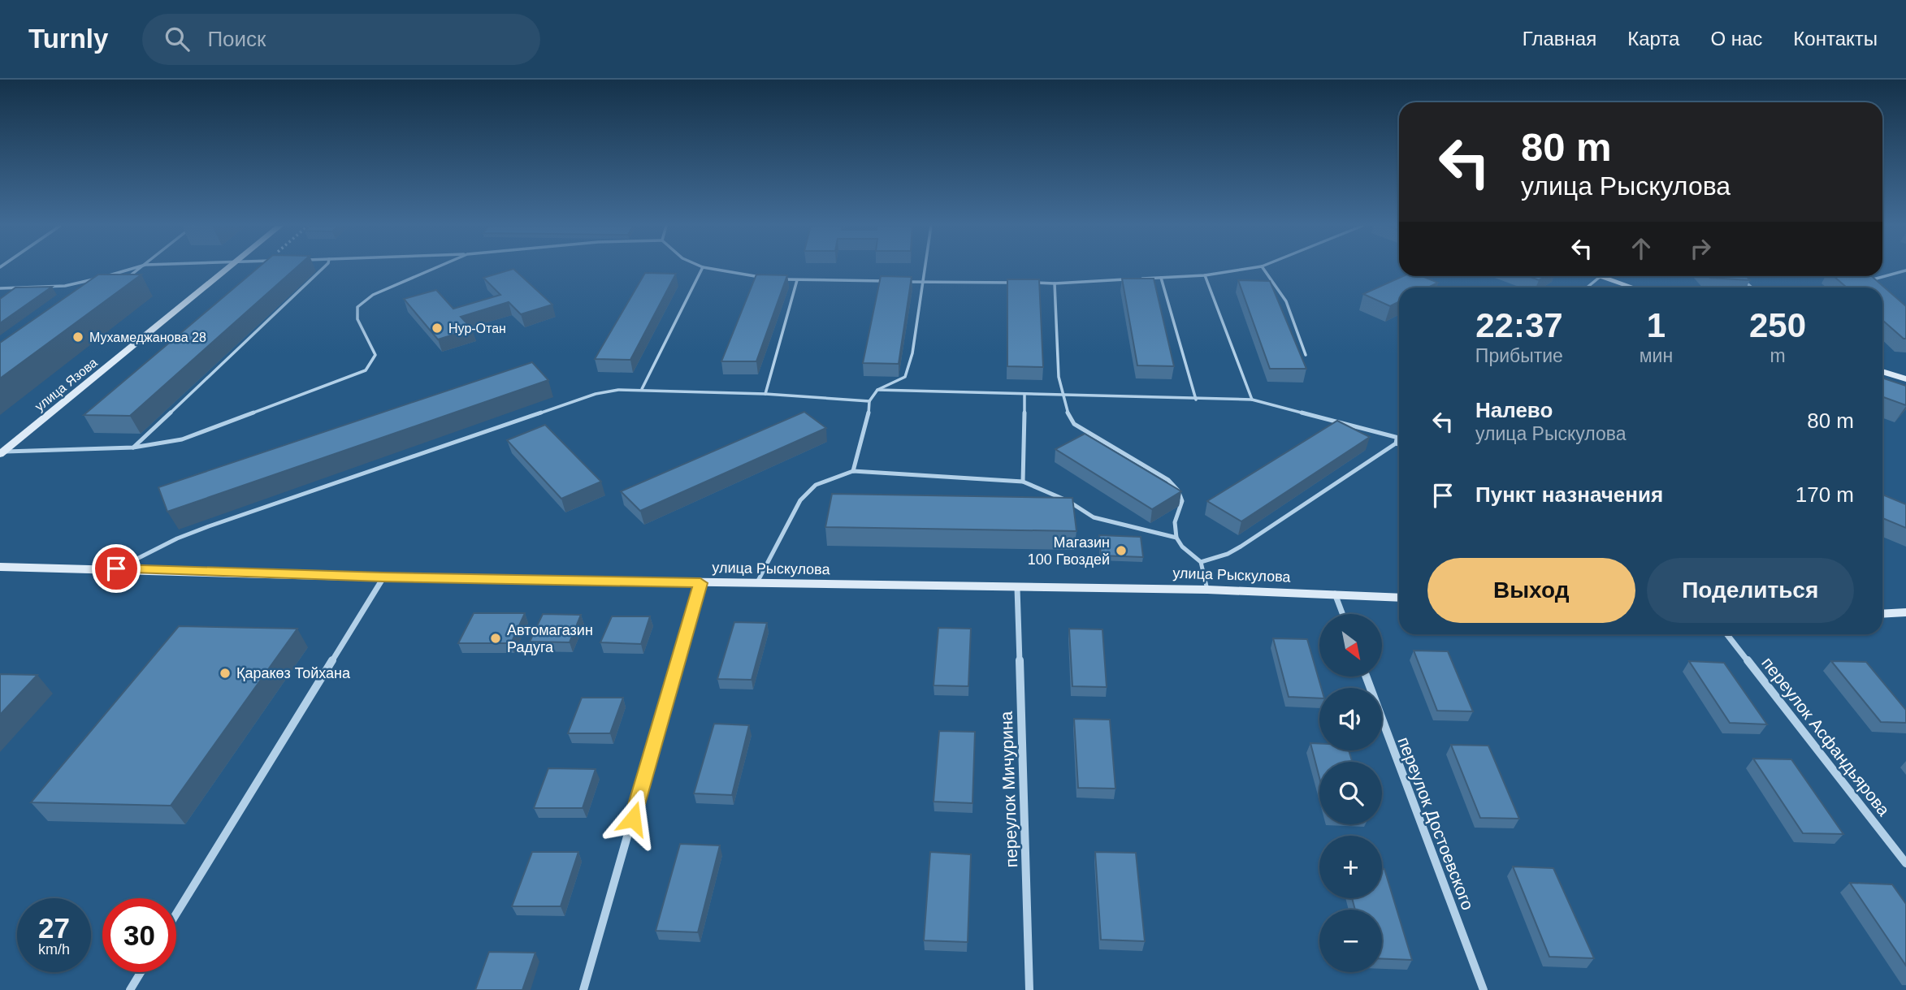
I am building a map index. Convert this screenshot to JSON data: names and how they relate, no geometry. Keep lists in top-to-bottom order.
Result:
{
  "streets": {
    "street": [
      "улица Язова",
      "улица Рыскулова",
      "переулок Асфандьярова",
      "переулок Мичурина",
      "переулок Достоевского"
    ]
  },
  "crossings": [
    ["улица Рыскулова", "переулок Мичурина"]
  ],
  "places": [
    "Нур-Отан",
    "Мухамеджанова 28",
    "Магазин 100 Гвоздей",
    "Автомагазин Радуга",
    "Қаракөз Тойхана"
  ],
  "north": "bottom right",
  "page": {
    "header": "Turnly",
    "search": "Поиск",
    "nav": [
      "Главная",
      "Карта",
      "О нас",
      "Контакты"
    ],
    "turn": ["80 m", "улица Рыскулова"],
    "eta": [
      "22:37",
      "Прибытие",
      "1",
      "мин",
      "250",
      "m"
    ],
    "list": [
      {
        "name": "Налево",
        "note": "улица Рыскулова",
        "value": "80 m"
      },
      {
        "name": "Пункт назначения",
        "value": "170 m"
      }
    ],
    "buttons": ["Выход", "Поделиться"],
    "map_buttons": ["+", "−"],
    "speed": "27 km/h",
    "limit": "30"
  }
}
